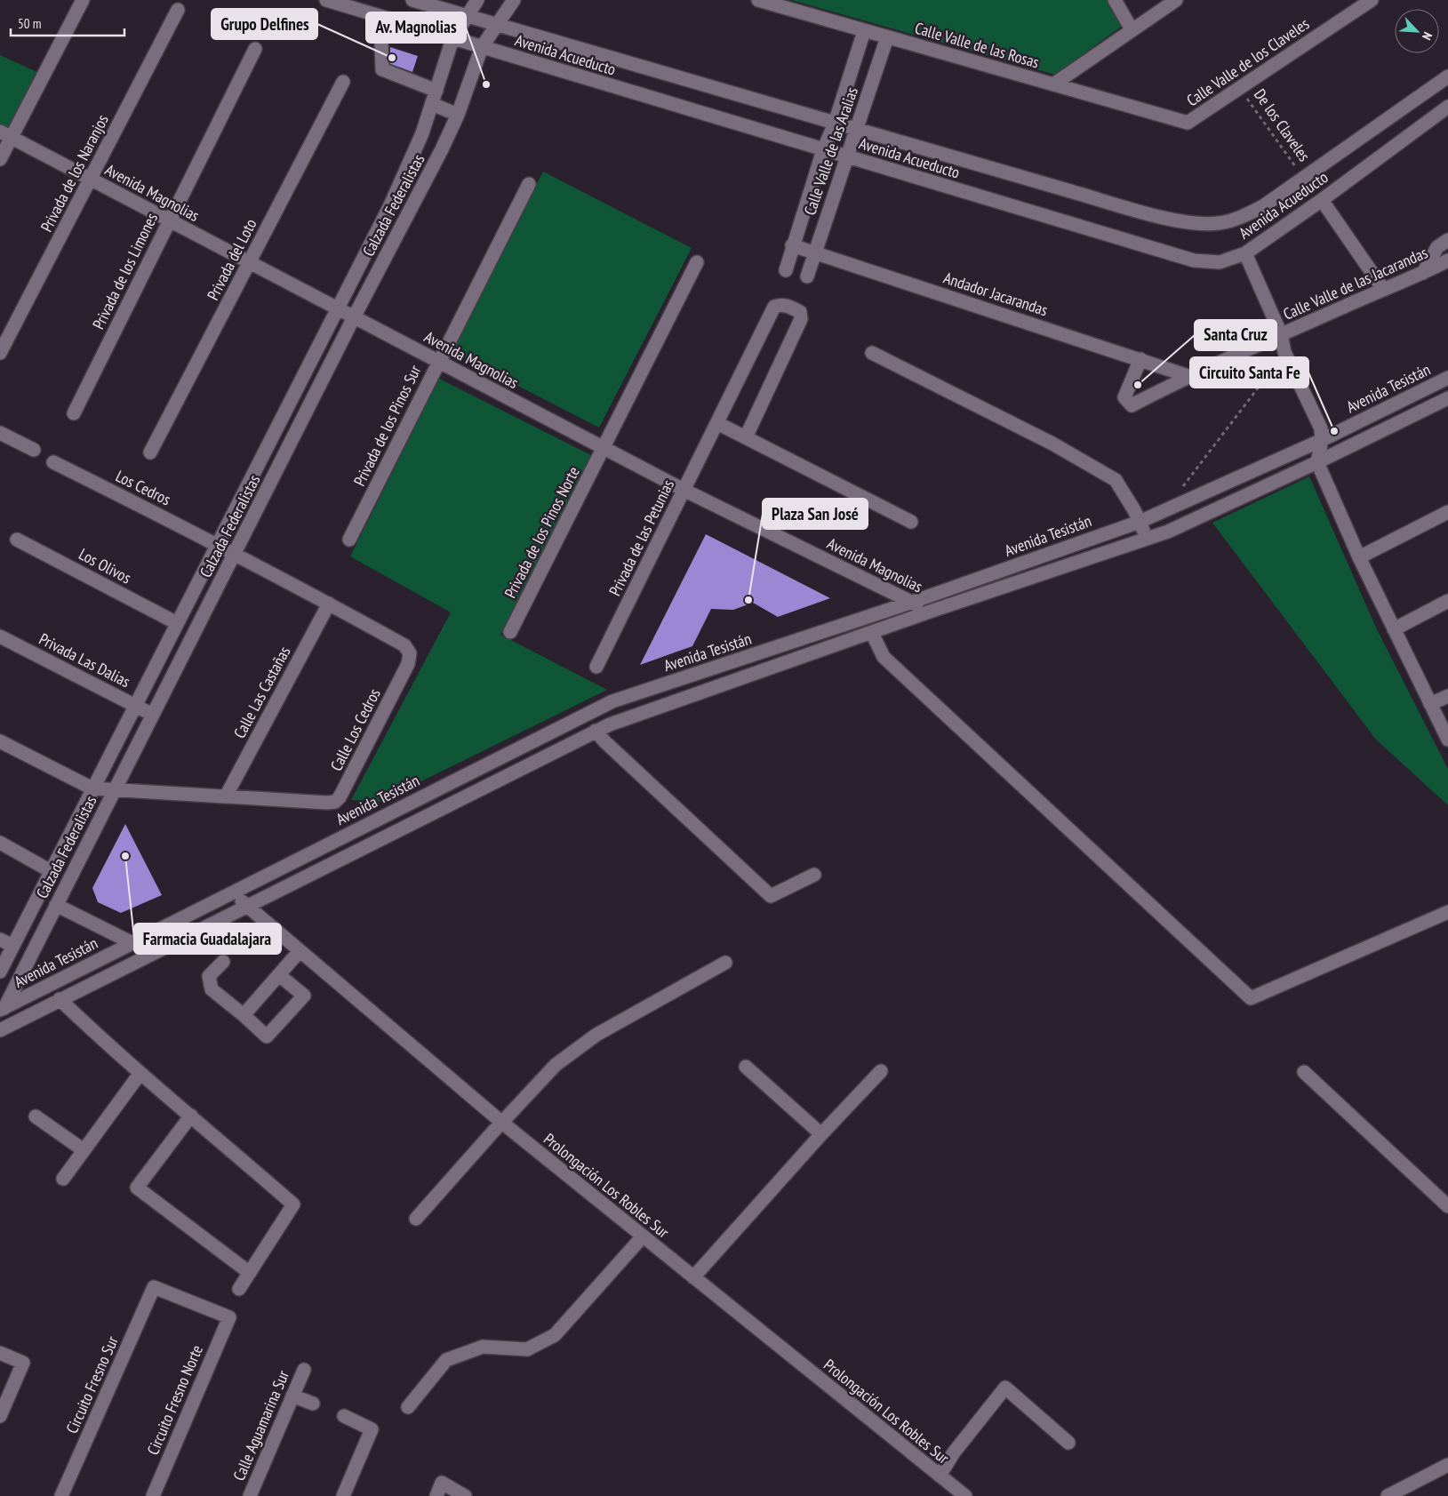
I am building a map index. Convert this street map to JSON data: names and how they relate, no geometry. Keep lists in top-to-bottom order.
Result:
{
  "streets": {
    "street": [
      "Calle Valle de las Rosas",
      "Avenida Acueducto",
      "Calle Valle de los Claveles",
      "Calle Valle de las Aralias",
      "Privada de los Naranjos",
      "Avenida Magnolias",
      "Calzada Federalistas",
      "Privada del Loto",
      "Privada de los Limones",
      "Calle Valle de las Jacarandas",
      "Andador Jacarandas",
      "Avenida Tesistán",
      "Privada de los Pinos Sur",
      "Los Cedros",
      "Privada de los Pinos Norte",
      "Privada de las Petunias",
      "Los Olivos",
      "Privada Las Dalias",
      "Calle Las Castañas",
      "Calle Los Cedros",
      "Prolongación Los Robles Sur",
      "Circuito Fresno Sur",
      "Circuito Fresno Norte",
      "Calle Aguamarina Sur"
    ],
    "path": ["De los Claveles"]
  },
  "crossings": [
    ["Calle Valle de las Rosas", "Calle Valle de los Claveles"],
    ["Calle Valle de las Rosas", "Calle Valle de las Aralias"],
    ["Avenida Acueducto", "De los Claveles"],
    ["Avenida Acueducto", "Calle Valle de las Aralias"],
    ["Avenida Acueducto", "Calzada Federalistas"],
    ["Calle Valle de los Claveles", "De los Claveles"],
    ["Calle Valle de las Aralias", "Andador Jacarandas"],
    ["Privada de los Naranjos", "Avenida Magnolias"],
    ["Avenida Magnolias", "Calzada Federalistas"],
    ["Avenida Magnolias", "Privada del Loto"],
    ["Avenida Magnolias", "Privada de los Limones"],
    ["Avenida Magnolias", "Avenida Tesistán"],
    ["Avenida Magnolias", "Privada de los Pinos Sur"],
    ["Avenida Magnolias", "Privada de los Pinos Norte"],
    ["Avenida Magnolias", "Privada de las Petunias"],
    ["Calzada Federalistas", "Avenida Tesistán"],
    ["Calzada Federalistas", "Los Cedros"],
    ["Calzada Federalistas", "Los Olivos"],
    ["Calzada Federalistas", "Privada Las Dalias"],
    ["Calzada Federalistas", "Calle Los Cedros"],
    ["Calle Valle de las Jacarandas", "Andador Jacarandas"],
    ["Avenida Tesistán", "Prolongación Los Robles Sur"],
    ["Los Cedros", "Calle Los Cedros"],
    ["Calle Las Castañas", "Calle Los Cedros"],
    ["Circuito Fresno Sur", "Circuito Fresno Norte"]
  ],
  "places": [
    "Grupo Delfines",
    "Av. Magnolias",
    "Santa Cruz",
    "Circuito Santa Fe",
    "Plaza San José",
    "Farmacia Guadalajara"
  ],
  "scale_bar": "50 m",
  "north": "bottom right"
}
